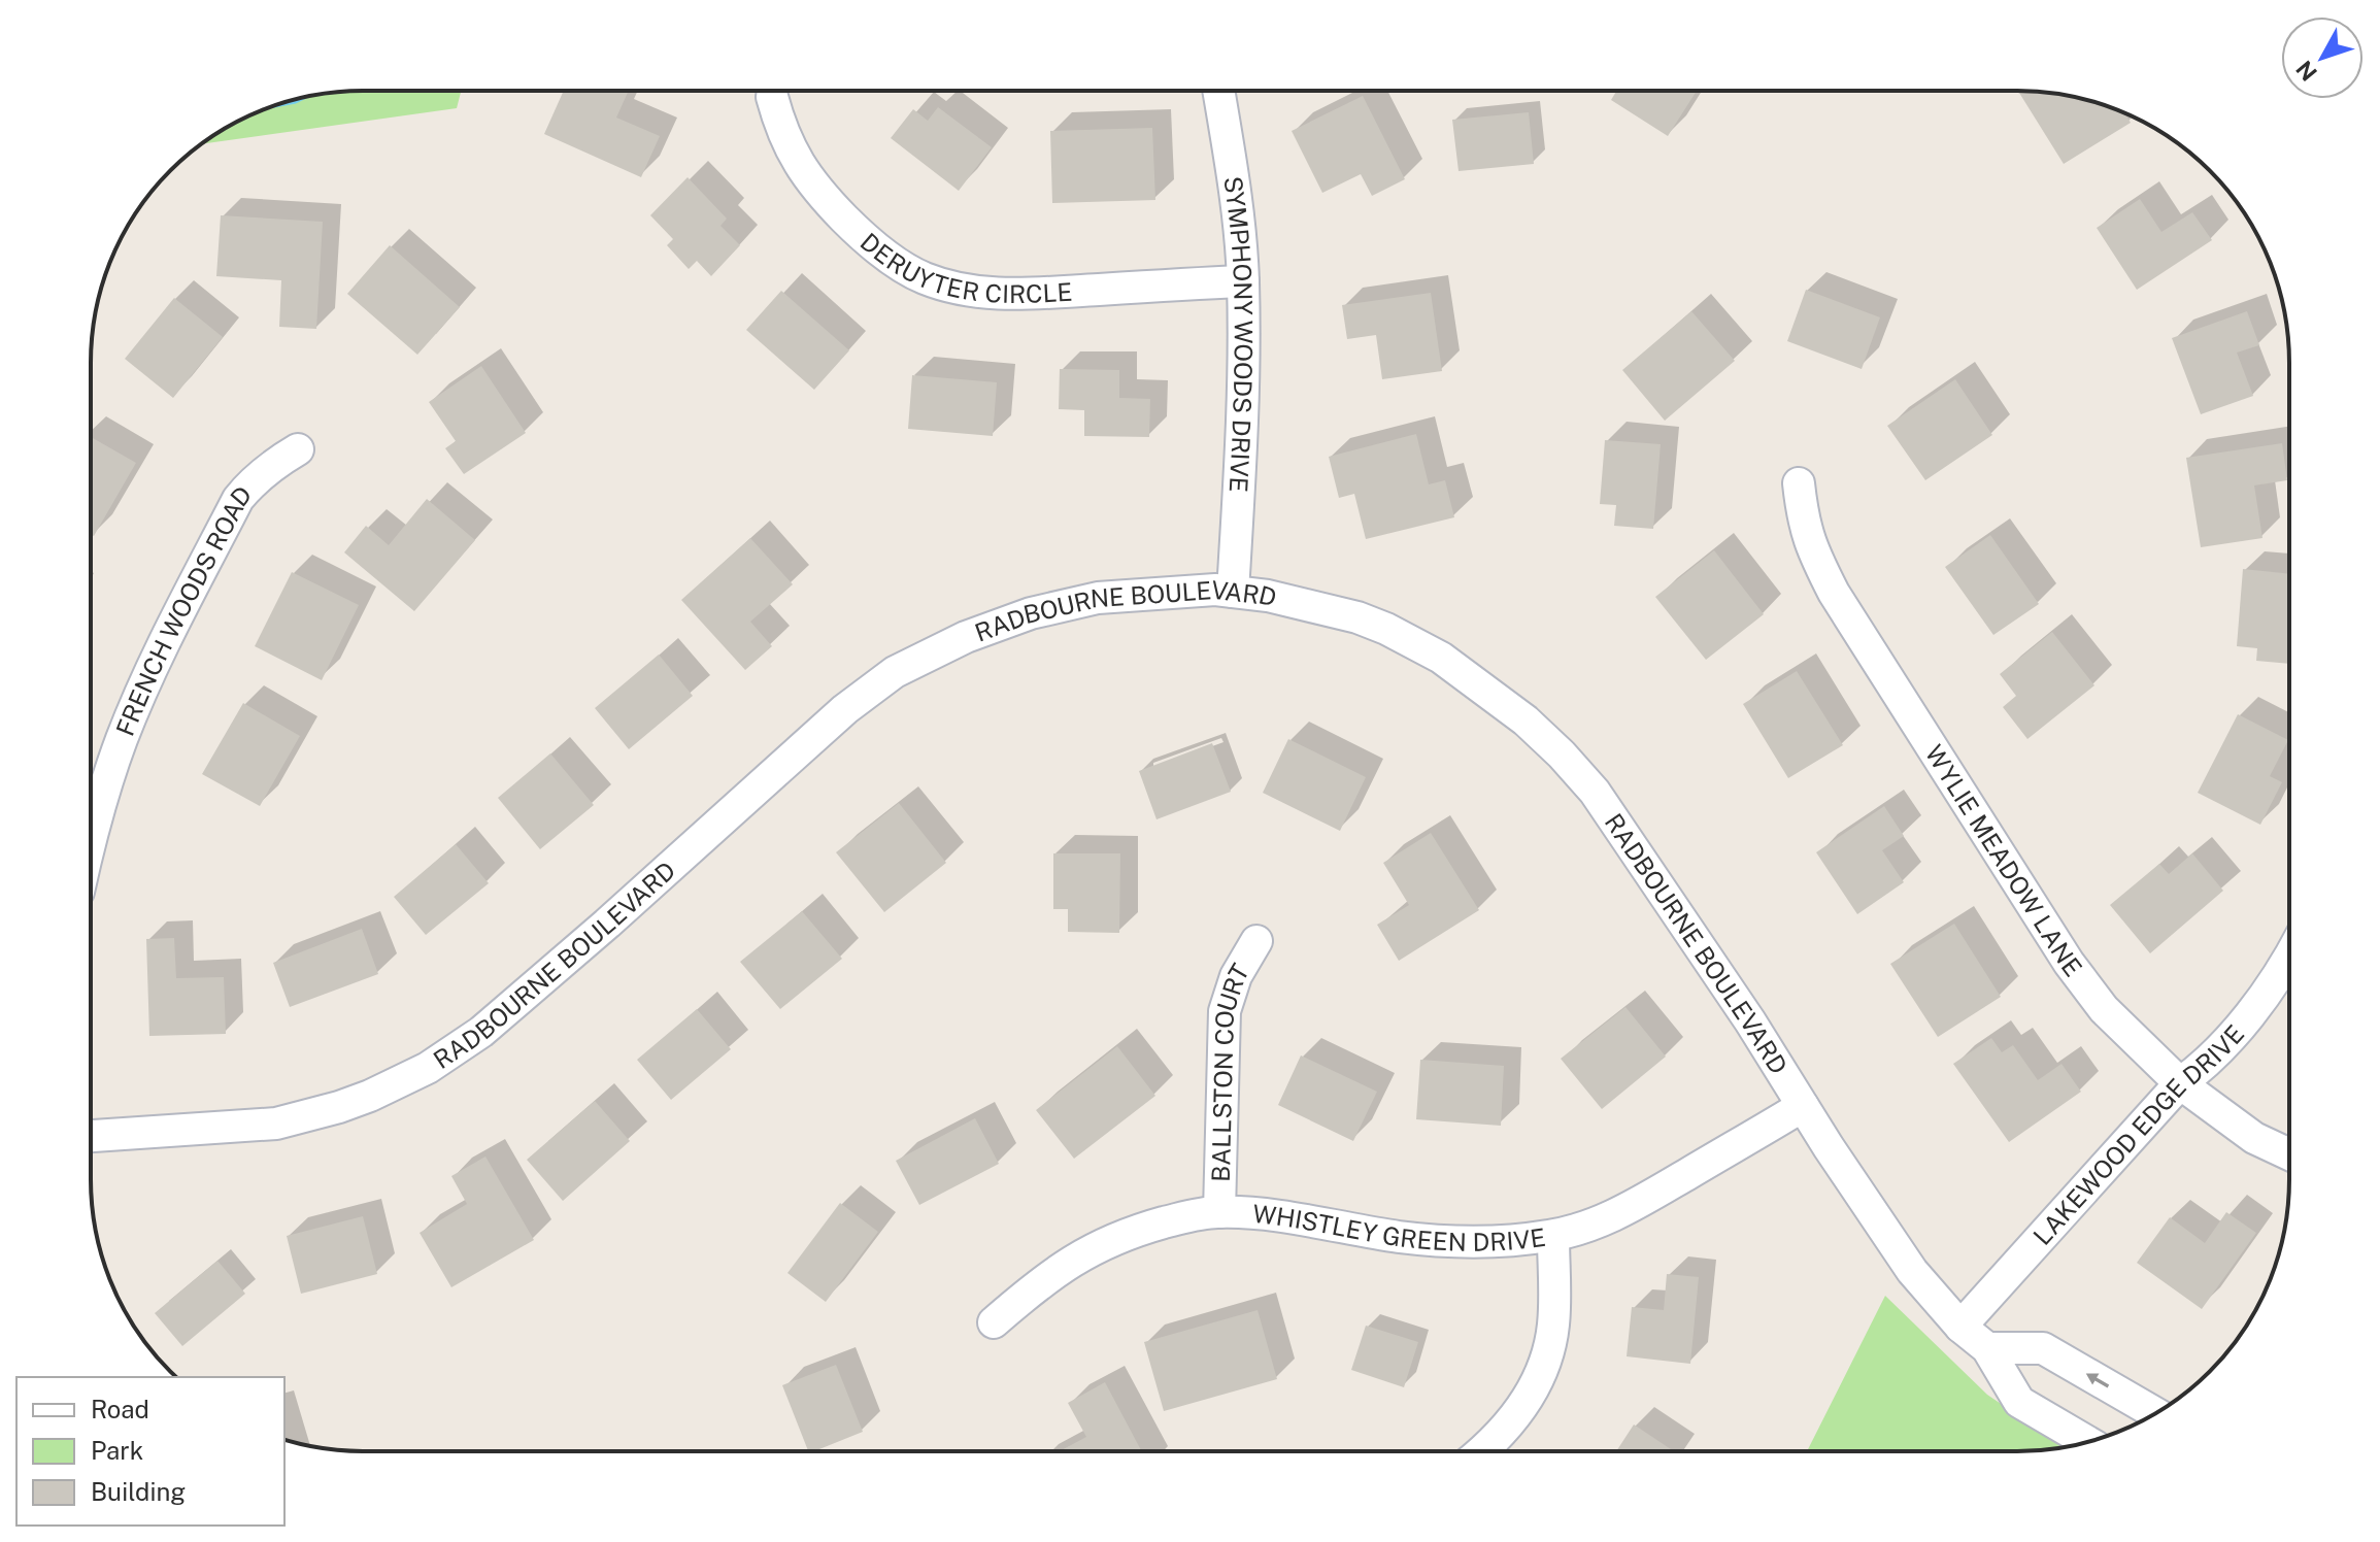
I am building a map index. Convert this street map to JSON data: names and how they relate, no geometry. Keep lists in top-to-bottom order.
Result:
{
  "streets": {
    "street": [
      "DERUYTER CIRCLE",
      "SYMPHONY WOODS DRIVE",
      "FRENCH WOODS ROAD",
      "RADBOURNE BOULEVARD",
      "WYLIE MEADOW LANE",
      "BALLSTON COURT",
      "LAKEWOOD EDGE DRIVE",
      "WHISTLEY GREEN DRIVE"
    ]
  },
  "crossings": [
    ["DERUYTER CIRCLE", "SYMPHONY WOODS DRIVE"],
    ["SYMPHONY WOODS DRIVE", "RADBOURNE BOULEVARD"],
    ["RADBOURNE BOULEVARD", "LAKEWOOD EDGE DRIVE"],
    ["RADBOURNE BOULEVARD", "WHISTLEY GREEN DRIVE"],
    ["WYLIE MEADOW LANE", "LAKEWOOD EDGE DRIVE"],
    ["BALLSTON COURT", "WHISTLEY GREEN DRIVE"]
  ],
  "legend": ["Road", "Park", "Building"],
  "north": "bottom left"
}
